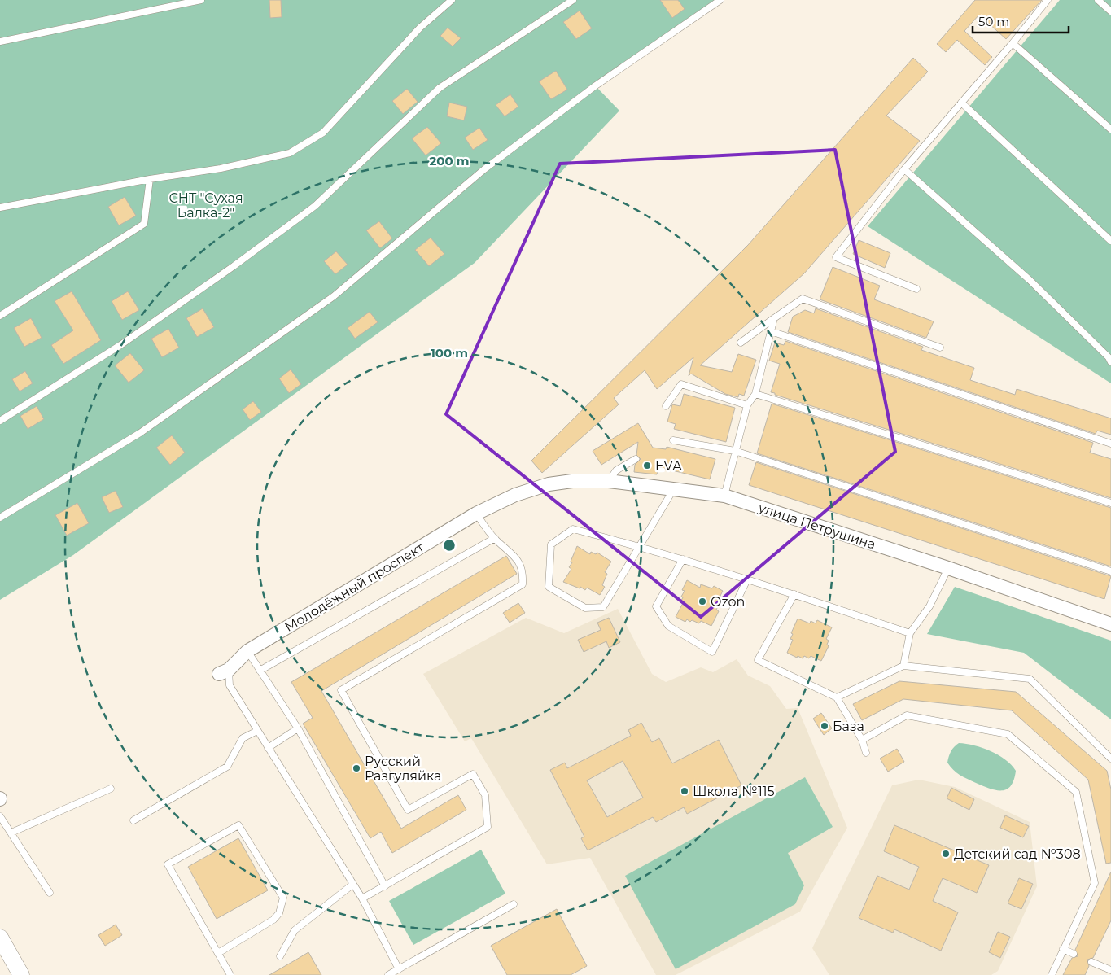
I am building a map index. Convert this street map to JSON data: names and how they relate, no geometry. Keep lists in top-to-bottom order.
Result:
{
  "streets": {
    "street": ["улица Петрушина", "Молодёжный проспект"]
  },
  "crossings": [
    ["улица Петрушина", "Молодёжный проспект"]
  ],
  "parks": ["СНТ \"Сухая Балка-2\""],
  "places": [
    "EVA",
    "Ozon",
    "База",
    "Русский Разгуляйка",
    "Школа №115",
    "Детский сад №308"
  ],
  "scale_bar": "50 m",
  "rings": ["200 m", "100 m"]
}
